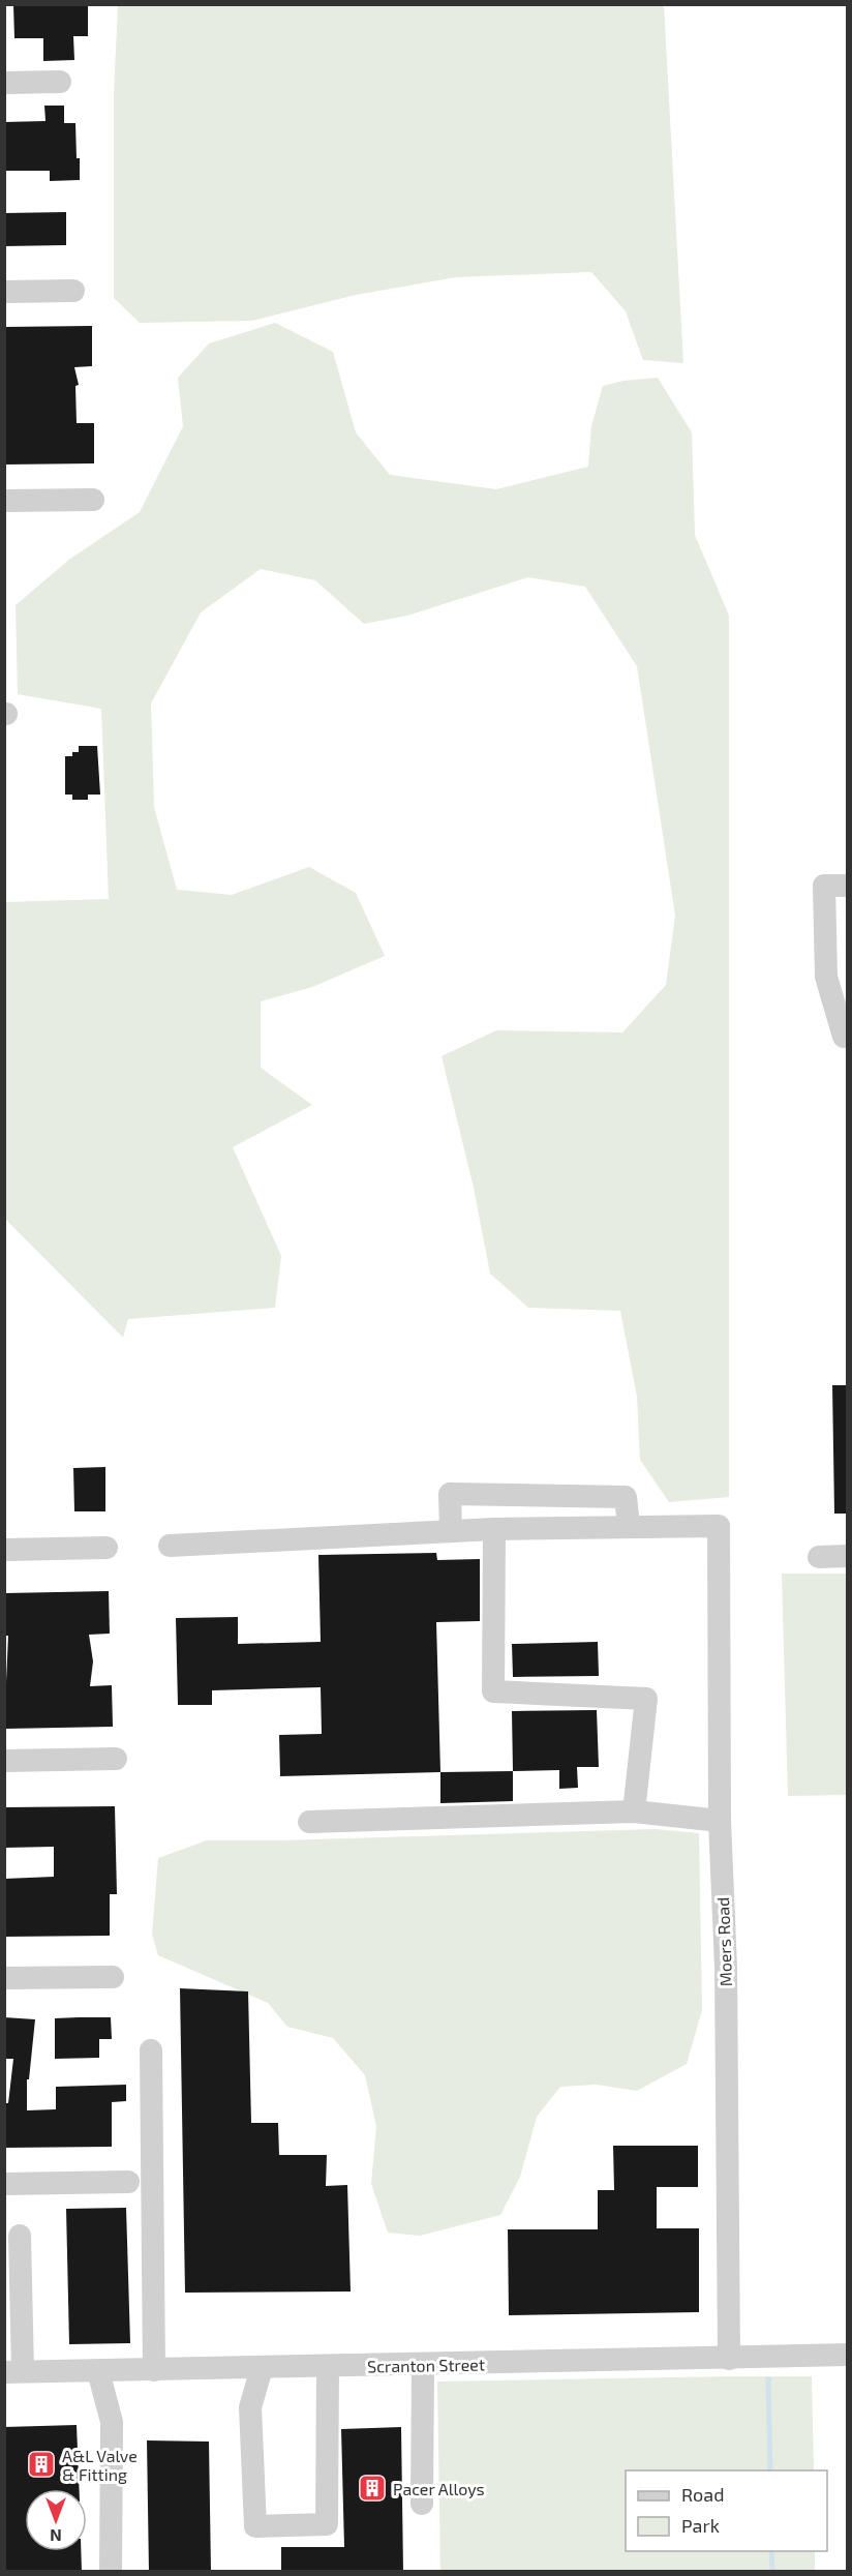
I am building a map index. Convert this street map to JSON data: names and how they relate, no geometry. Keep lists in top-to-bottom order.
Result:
{
  "streets": {
    "street": ["Moers Road", "Scranton Street"]
  },
  "crossings": [
    ["Moers Road", "Scranton Street"]
  ],
  "places": {
    "building": ["A&L Valve & Fitting", "Pacer Alloys"]
  },
  "legend": ["Road", "Park"],
  "north": "bottom"
}
